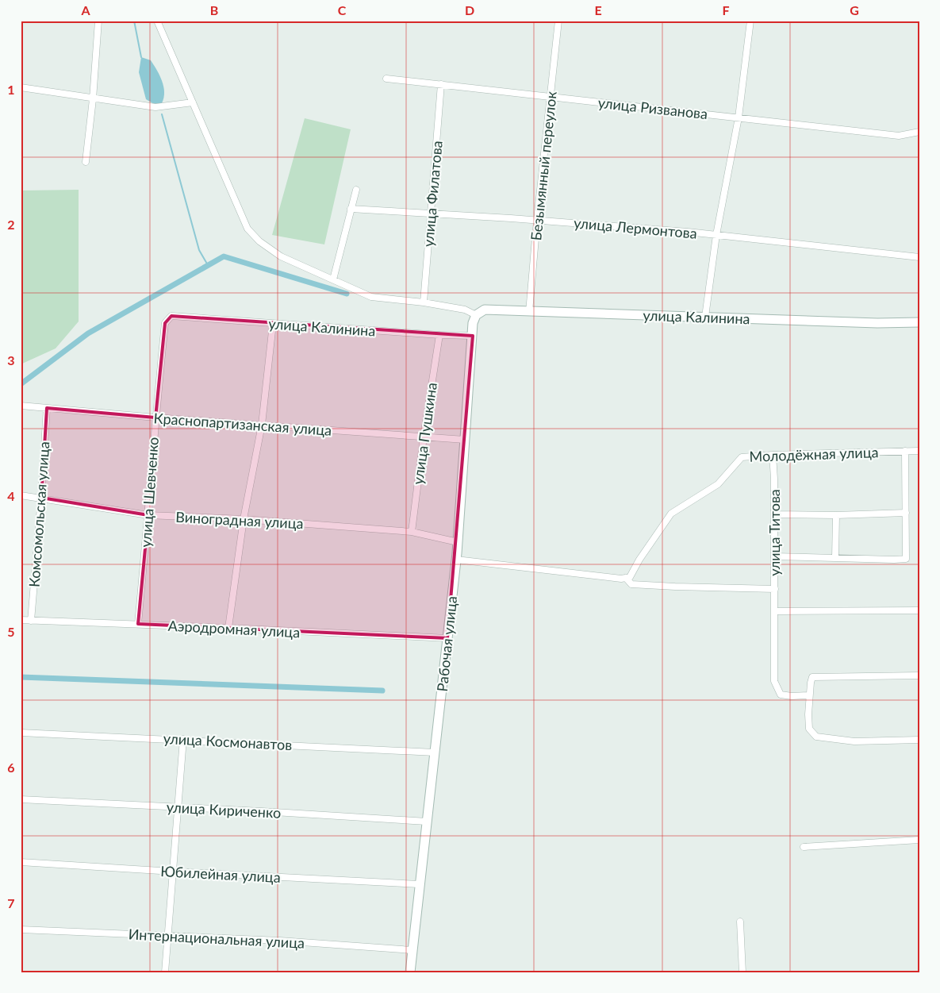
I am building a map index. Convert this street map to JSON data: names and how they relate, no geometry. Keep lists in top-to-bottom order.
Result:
{
  "streets": {
    "street": [
      "улица Ризванова",
      "Безымянный переулок",
      "улица Филатова",
      "улица Лермонтова",
      "улица Калинина",
      "Краснопартизанская улица",
      "улица Пушкина",
      "Молодёжная улица",
      "улица Шевченко",
      "Комсомольская улица",
      "Виноградная улица",
      "улица Титова",
      "Аэродромная улица",
      "Рабочая улица",
      "улица Космонавтов",
      "улица Кириченко",
      "Юбилейная улица",
      "Интернациональная улица"
    ]
  },
  "crossings": [
    ["улица Ризванова", "Безымянный переулок"],
    ["улица Ризванова", "улица Филатова"],
    ["Безымянный переулок", "улица Лермонтова"],
    ["Безымянный переулок", "улица Калинина"],
    ["улица Филатова", "улица Лермонтова"],
    ["улица Калинина", "улица Пушкина"],
    ["улица Калинина", "улица Шевченко"],
    ["улица Калинина", "Рабочая улица"],
    ["Краснопартизанская улица", "улица Пушкина"],
    ["Краснопартизанская улица", "улица Шевченко"],
    ["Краснопартизанская улица", "Комсомольская улица"],
    ["Краснопартизанская улица", "Рабочая улица"],
    ["улица Пушкина", "Виноградная улица"],
    ["Молодёжная улица", "улица Титова"],
    ["улица Шевченко", "Виноградная улица"],
    ["улица Шевченко", "Аэродромная улица"],
    ["Комсомольская улица", "Виноградная улица"],
    ["Комсомольская улица", "Аэродромная улица"],
    ["Виноградная улица", "Рабочая улица"],
    ["Аэродромная улица", "Рабочая улица"],
    ["Рабочая улица", "улица Космонавтов"],
    ["Рабочая улица", "улица Кириченко"],
    ["Рабочая улица", "Юбилейная улица"],
    ["Рабочая улица", "Интернациональная улица"]
  ],
  "grid": {
    "columns": [
      "A",
      "B",
      "C",
      "D",
      "E",
      "F",
      "G"
    ],
    "rows": [
      "1",
      "2",
      "3",
      "4",
      "5",
      "6",
      "7"
    ]
  }
}
